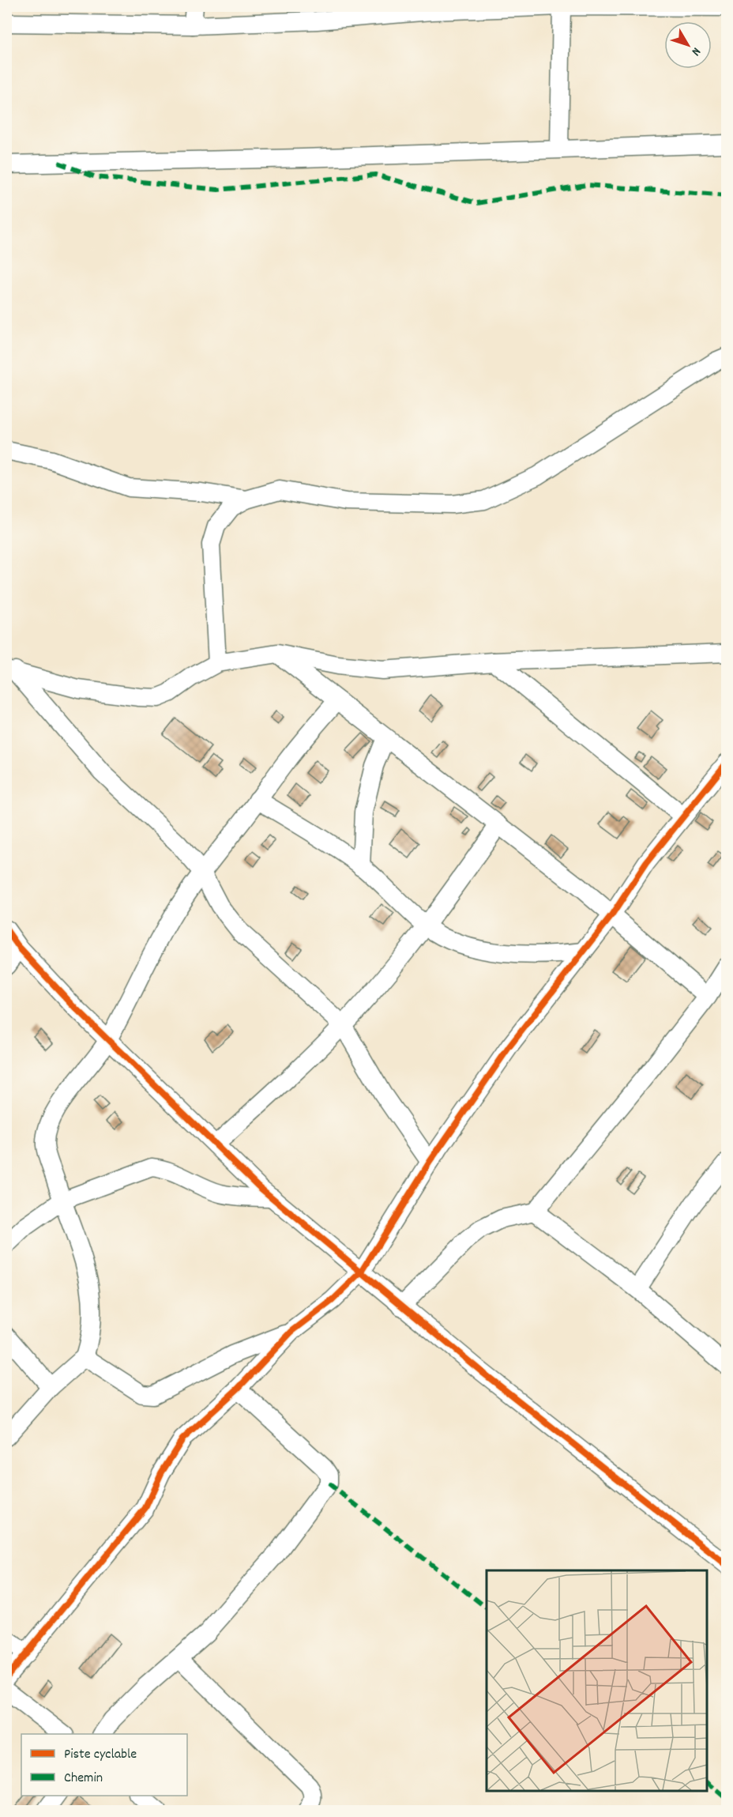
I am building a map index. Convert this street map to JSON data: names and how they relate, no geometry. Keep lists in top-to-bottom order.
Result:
{
  "legend": ["Piste cyclable", "Chemin"],
  "north": "bottom right"
}
